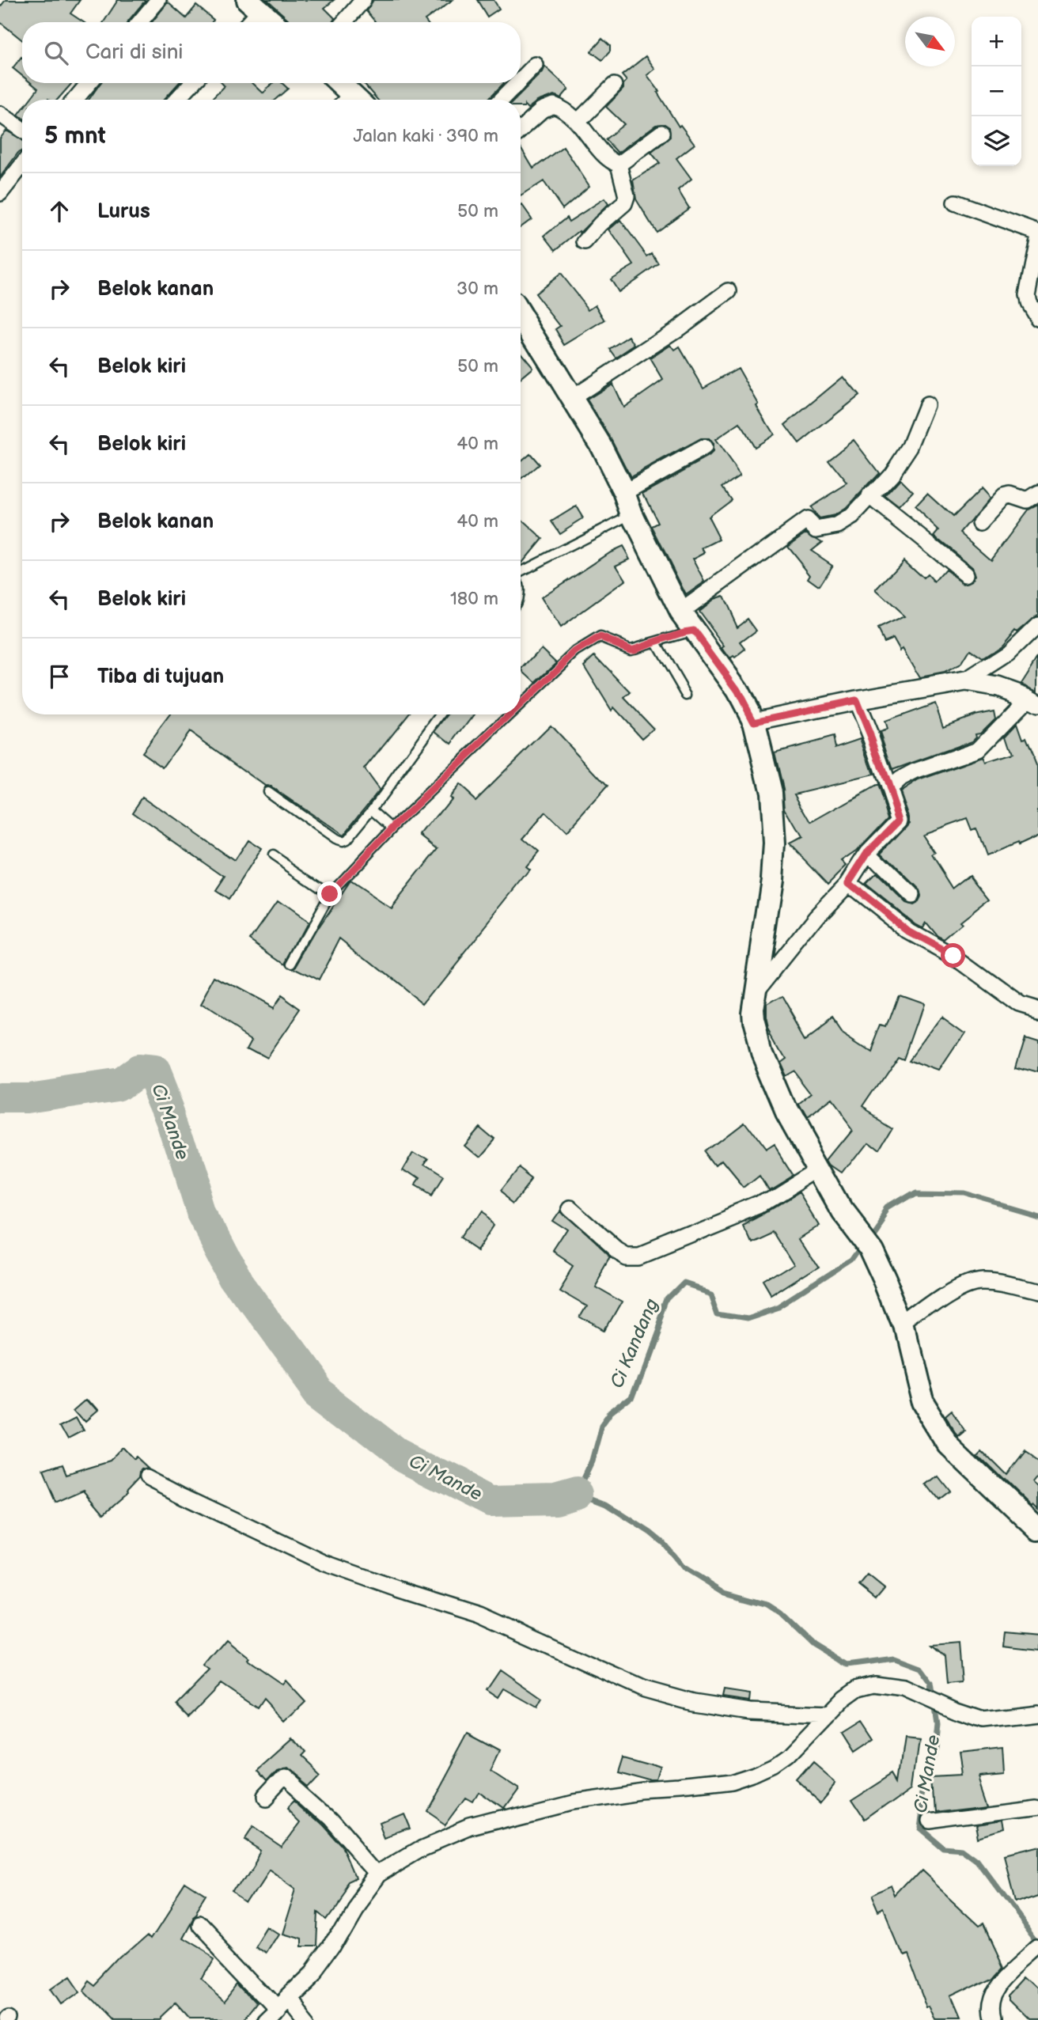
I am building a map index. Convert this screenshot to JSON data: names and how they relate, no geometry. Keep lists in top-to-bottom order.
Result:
{
  "water": ["Ci Mande", "Ci Kandang"],
  "north": "bottom right",
  "page": {
    "map_buttons": ["+", "−"],
    "search": "Cari di sini",
    "heading": ["5 mnt", "Jalan kaki · 390 m"],
    "list": [
      ["Lurus", "50 m"],
      ["Belok kanan", "30 m"],
      ["Belok kiri", "50 m"],
      ["Belok kiri", "40 m"],
      ["Belok kanan", "40 m"],
      ["Belok kiri", "180 m"],
      "Tiba di tujuan"
    ]
  }
}
